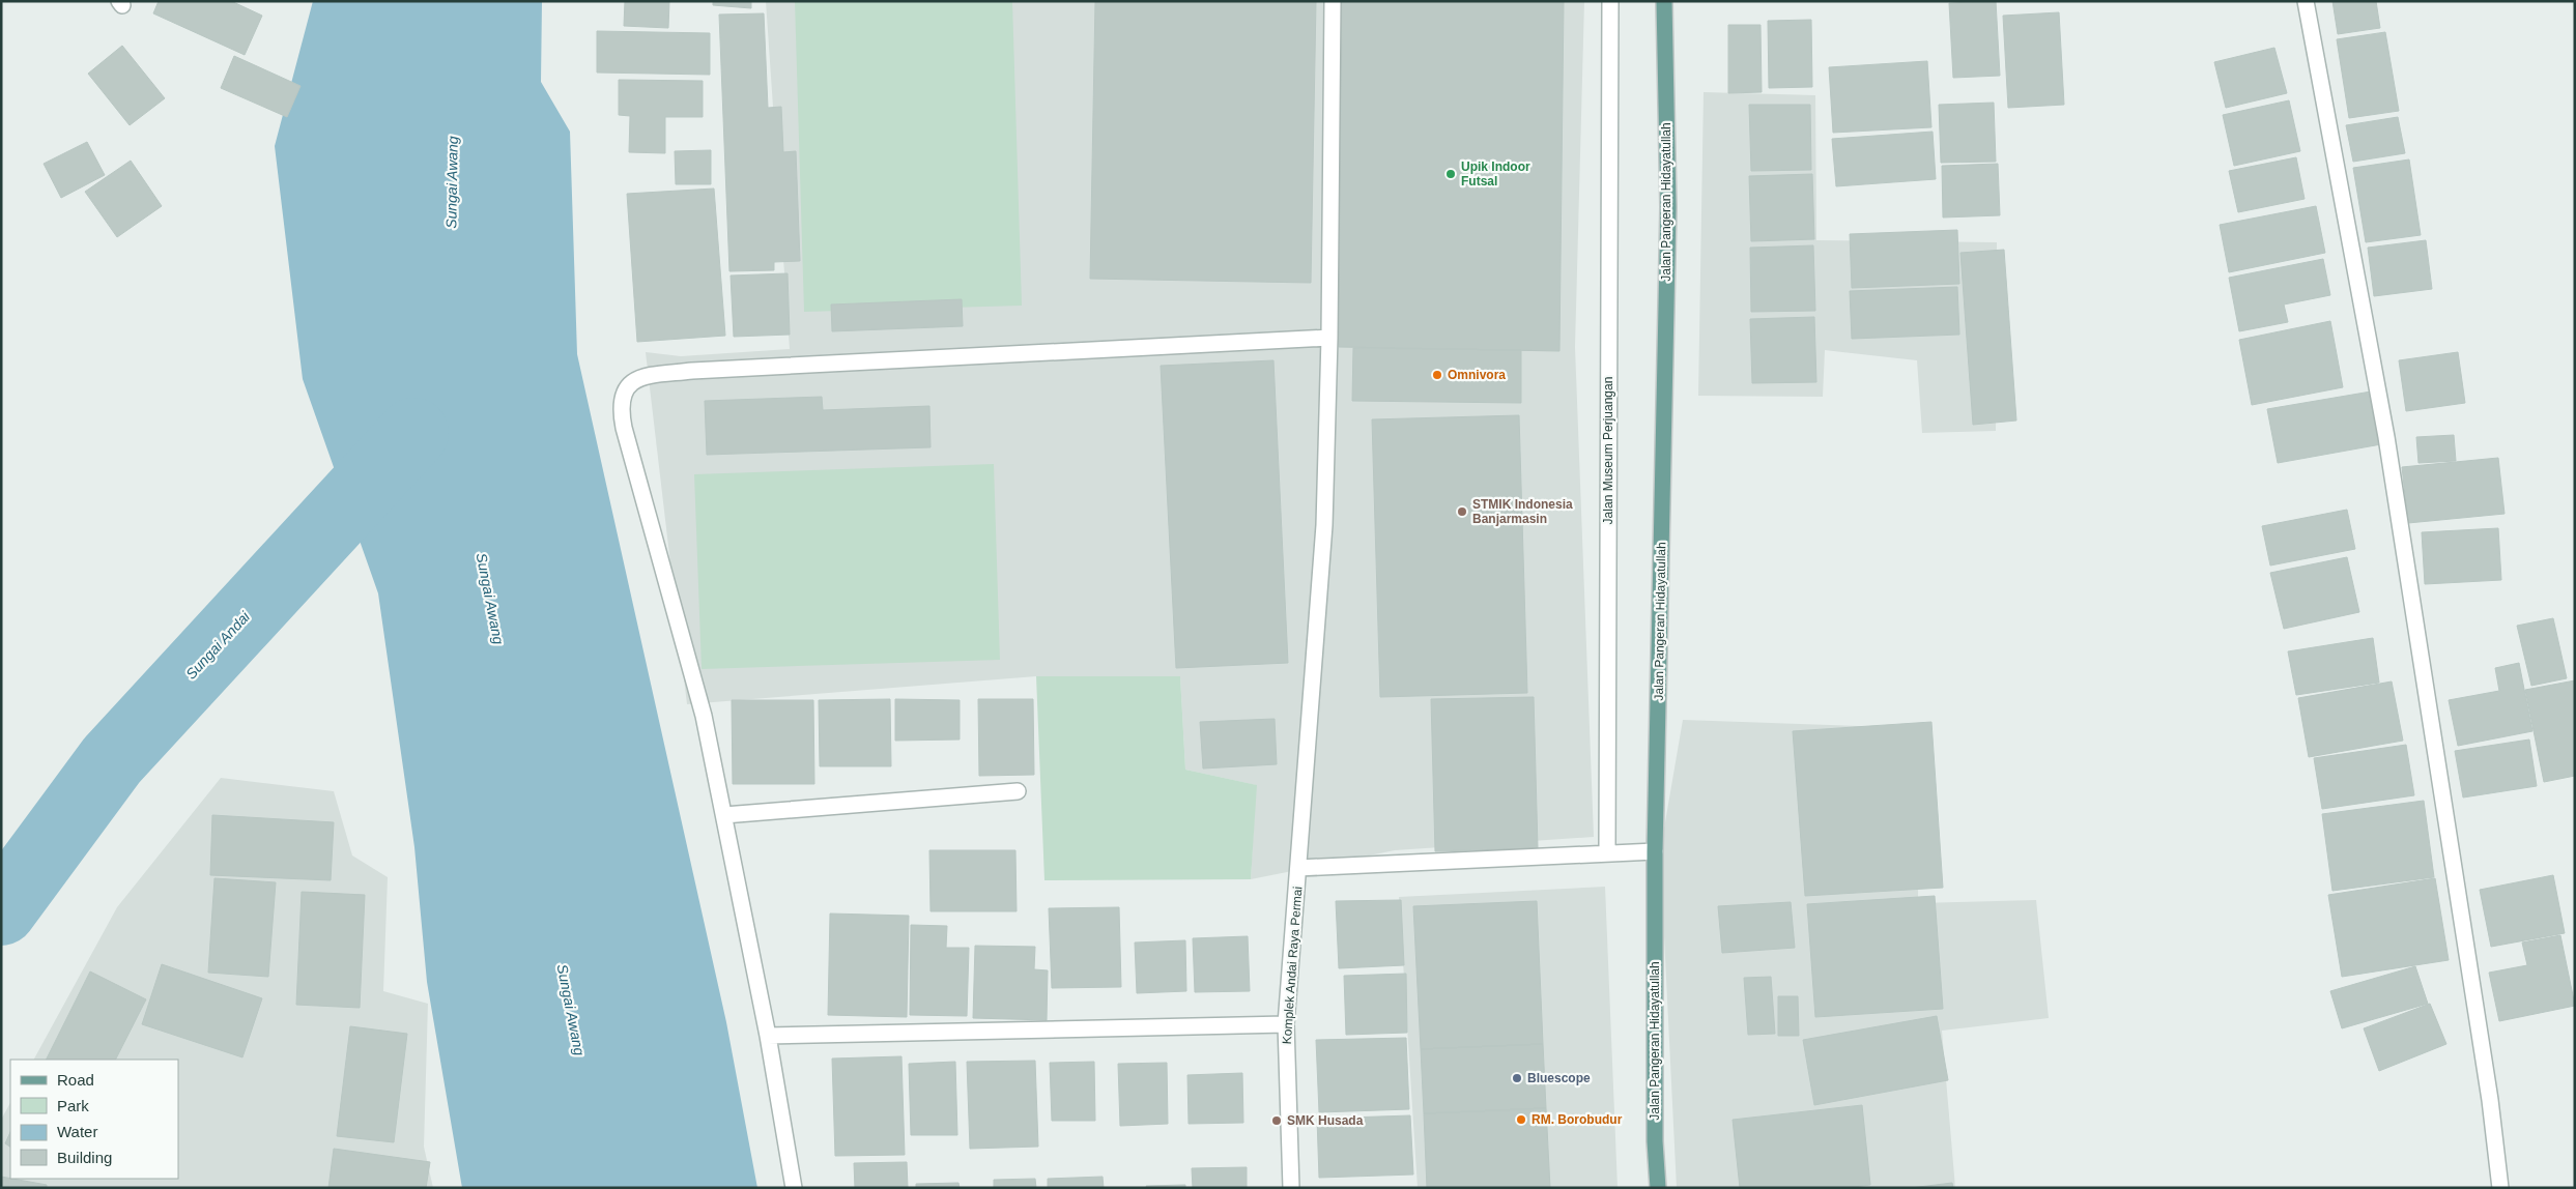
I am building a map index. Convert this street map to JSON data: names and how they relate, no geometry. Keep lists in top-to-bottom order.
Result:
{
  "streets": {
    "main road": ["Jalan Pangeran Hidayatullah"],
    "street": ["Jalan Museum Perjuangan", "Komplek Andai Raya Permai"]
  },
  "water": ["Sungai Awang", "Sungai Andai"],
  "places": [
    "Upik Indoor Futsal",
    "Omnivora",
    "STMIK Indonesia Banjarmasin",
    "Bluescope",
    "RM. Borobudur",
    "SMK Husada"
  ],
  "legend": [
    "Road",
    "Park",
    "Water",
    "Building"
  ]
}
